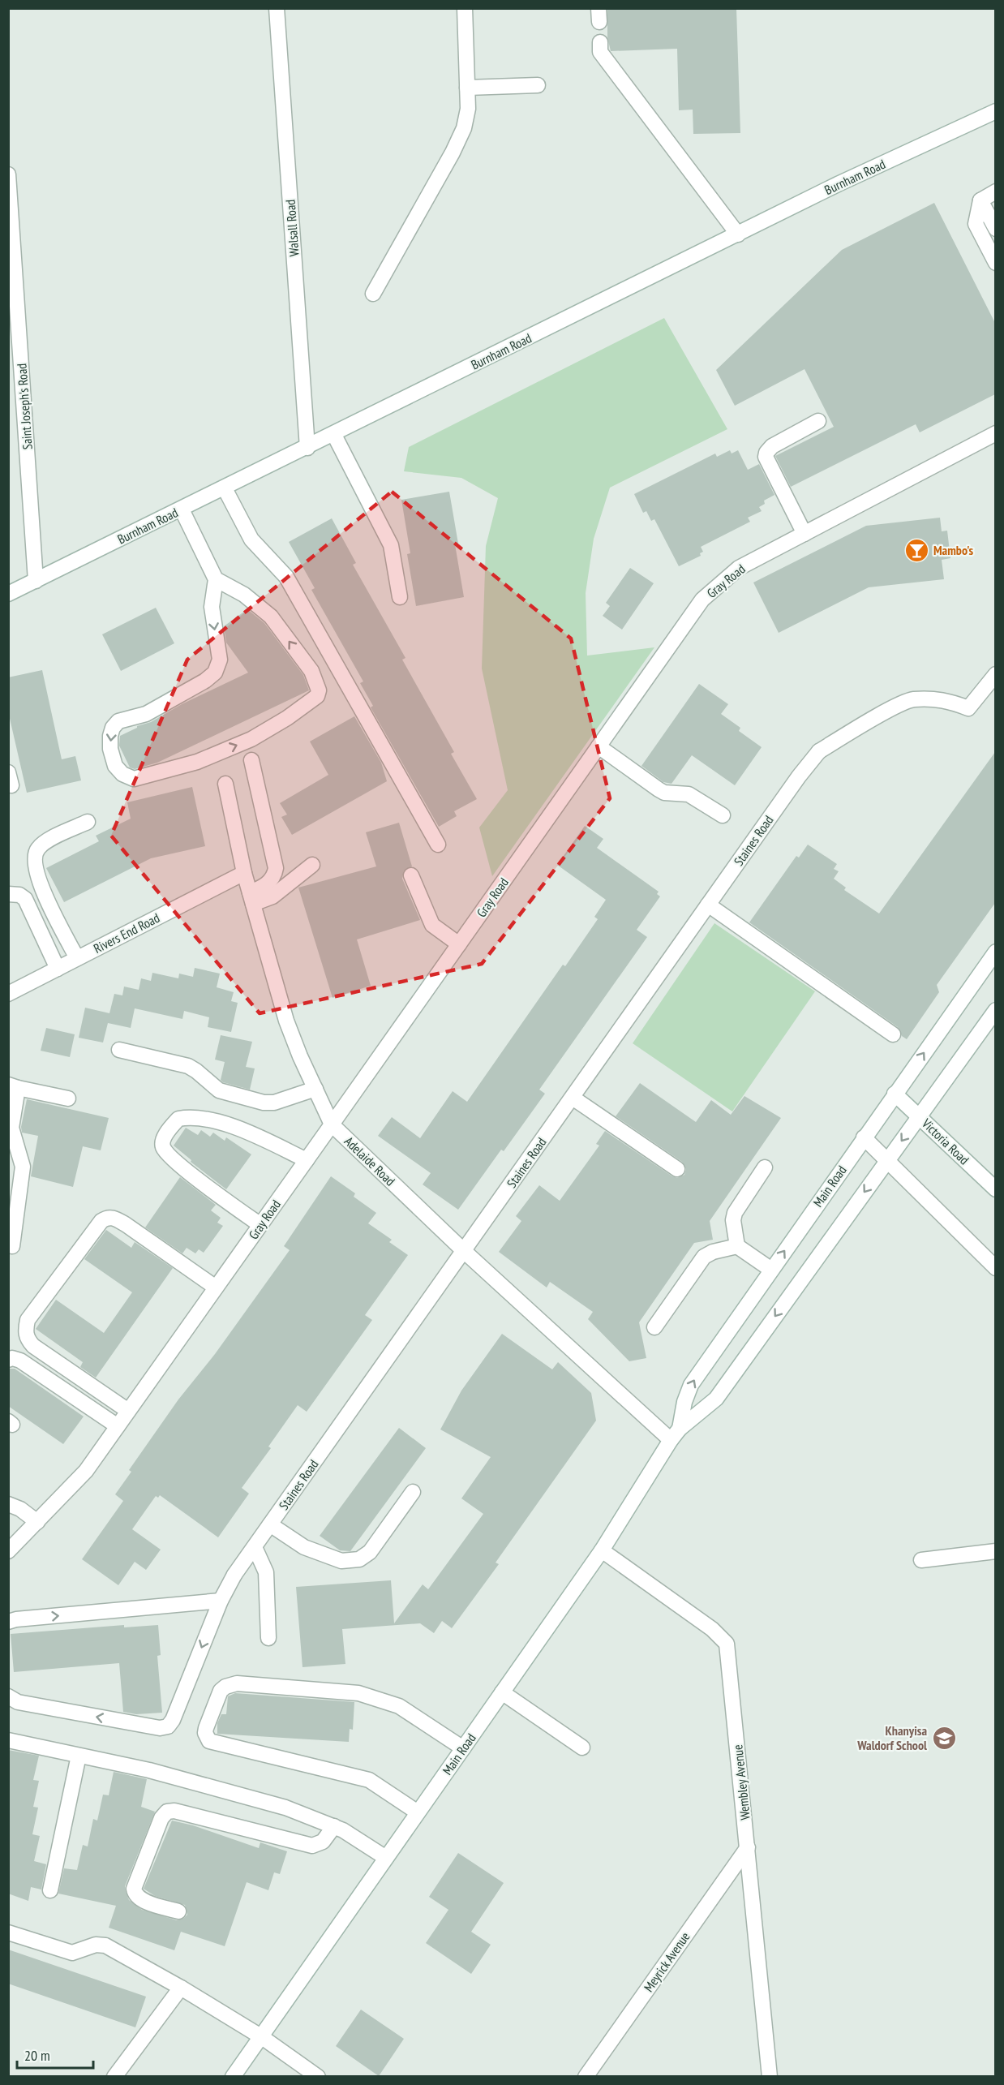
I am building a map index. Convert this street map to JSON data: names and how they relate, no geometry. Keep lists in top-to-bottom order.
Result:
{
  "streets": {
    "street": [
      "Burnham Road",
      "Walsall Road",
      "Saint Joseph's Road",
      "Gray Road",
      "Staines Road",
      "Rivers End Road",
      "Victoria Road",
      "Adelaide Road",
      "Main Road",
      "Wembley Avenue",
      "Meyrick Avenue"
    ]
  },
  "crossings": [
    ["Burnham Road", "Walsall Road"],
    ["Burnham Road", "Saint Joseph's Road"],
    ["Gray Road", "Adelaide Road"],
    ["Staines Road", "Adelaide Road"],
    ["Rivers End Road", "Adelaide Road"],
    ["Victoria Road", "Main Road"],
    ["Adelaide Road", "Main Road"],
    ["Main Road", "Wembley Avenue"],
    ["Wembley Avenue", "Meyrick Avenue"]
  ],
  "places": {
    "bar": ["Mambo's"],
    "school or university": ["Khanyisa Waldorf School"]
  },
  "scale_bar": "20 m"
}
